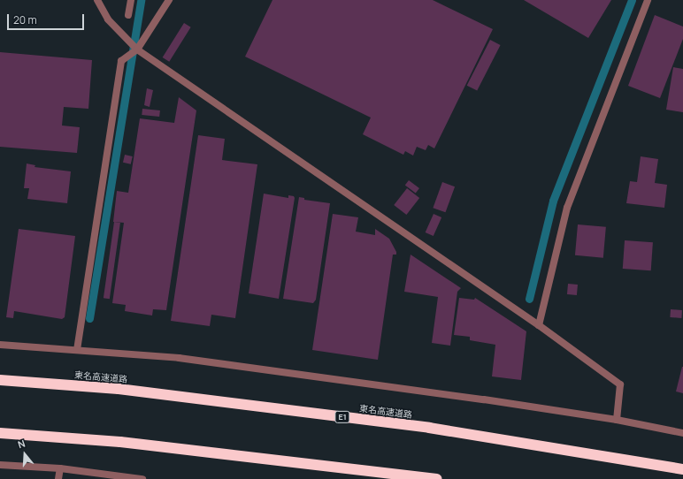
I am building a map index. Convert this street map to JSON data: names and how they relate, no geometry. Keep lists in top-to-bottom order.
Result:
{
  "streets": {
    "highway": ["東名高速道路", "E1"]
  },
  "scale_bar": "20 m",
  "north": "top"
}
